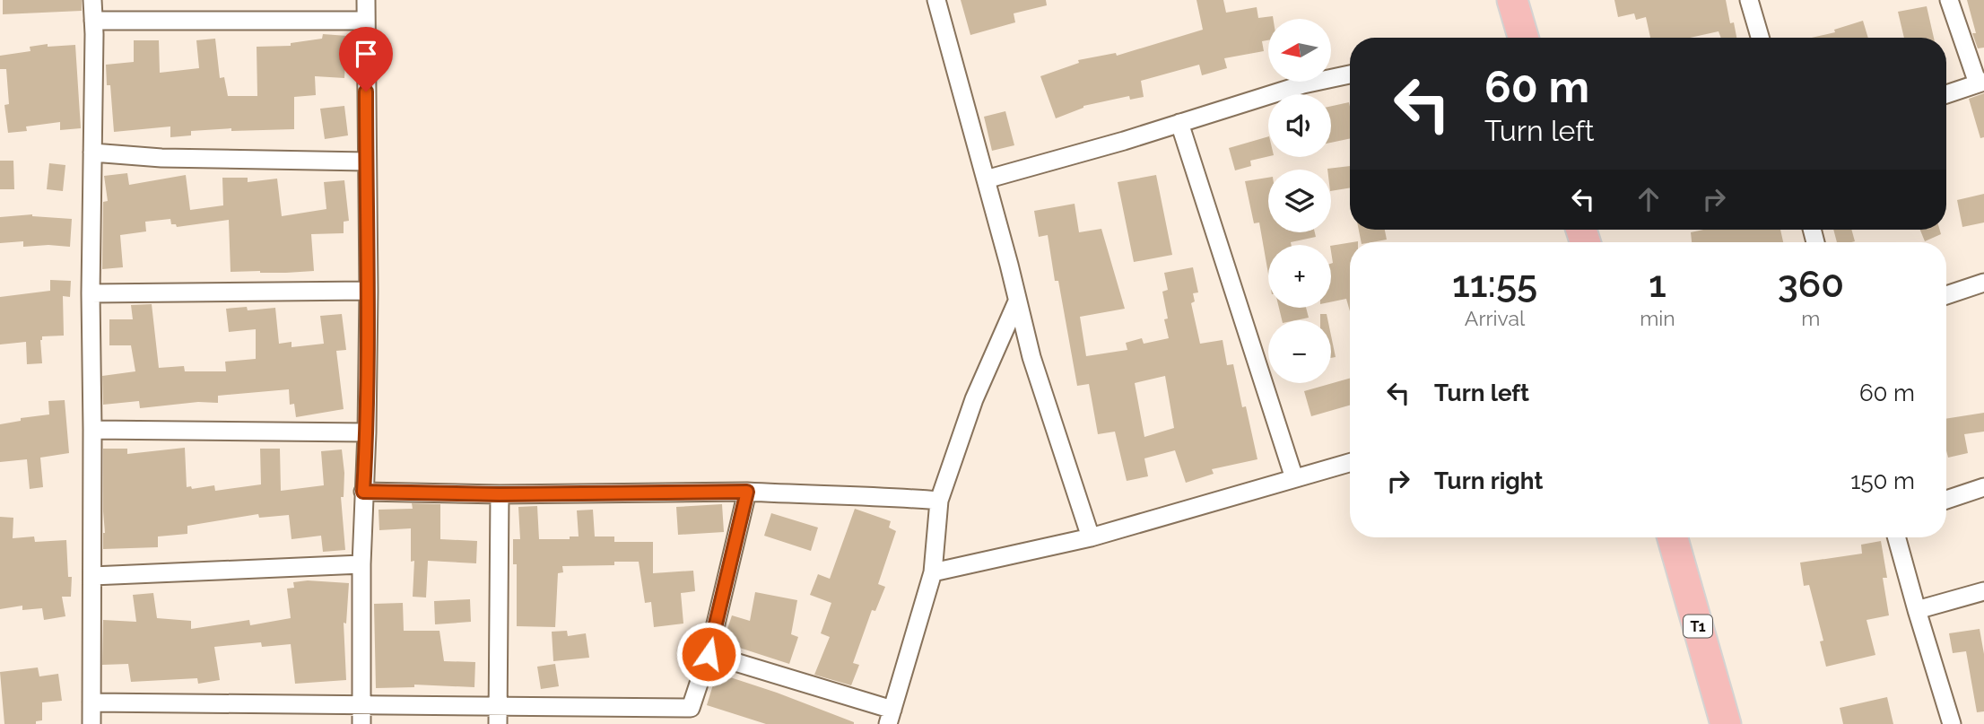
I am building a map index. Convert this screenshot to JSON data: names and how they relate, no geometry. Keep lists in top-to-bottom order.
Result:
{
  "streets": {
    "highway": ["T1"]
  },
  "north": "left",
  "page": {
    "map_buttons": ["+", "−"],
    "turn": ["60 m", "Turn left"],
    "eta": [
      "11:55",
      "Arrival",
      "1",
      "min",
      "360",
      "m"
    ],
    "list": [
      {
        "name": "Turn left",
        "value": "60 m"
      },
      {
        "name": "Turn right",
        "value": "150 m"
      }
    ]
  }
}
